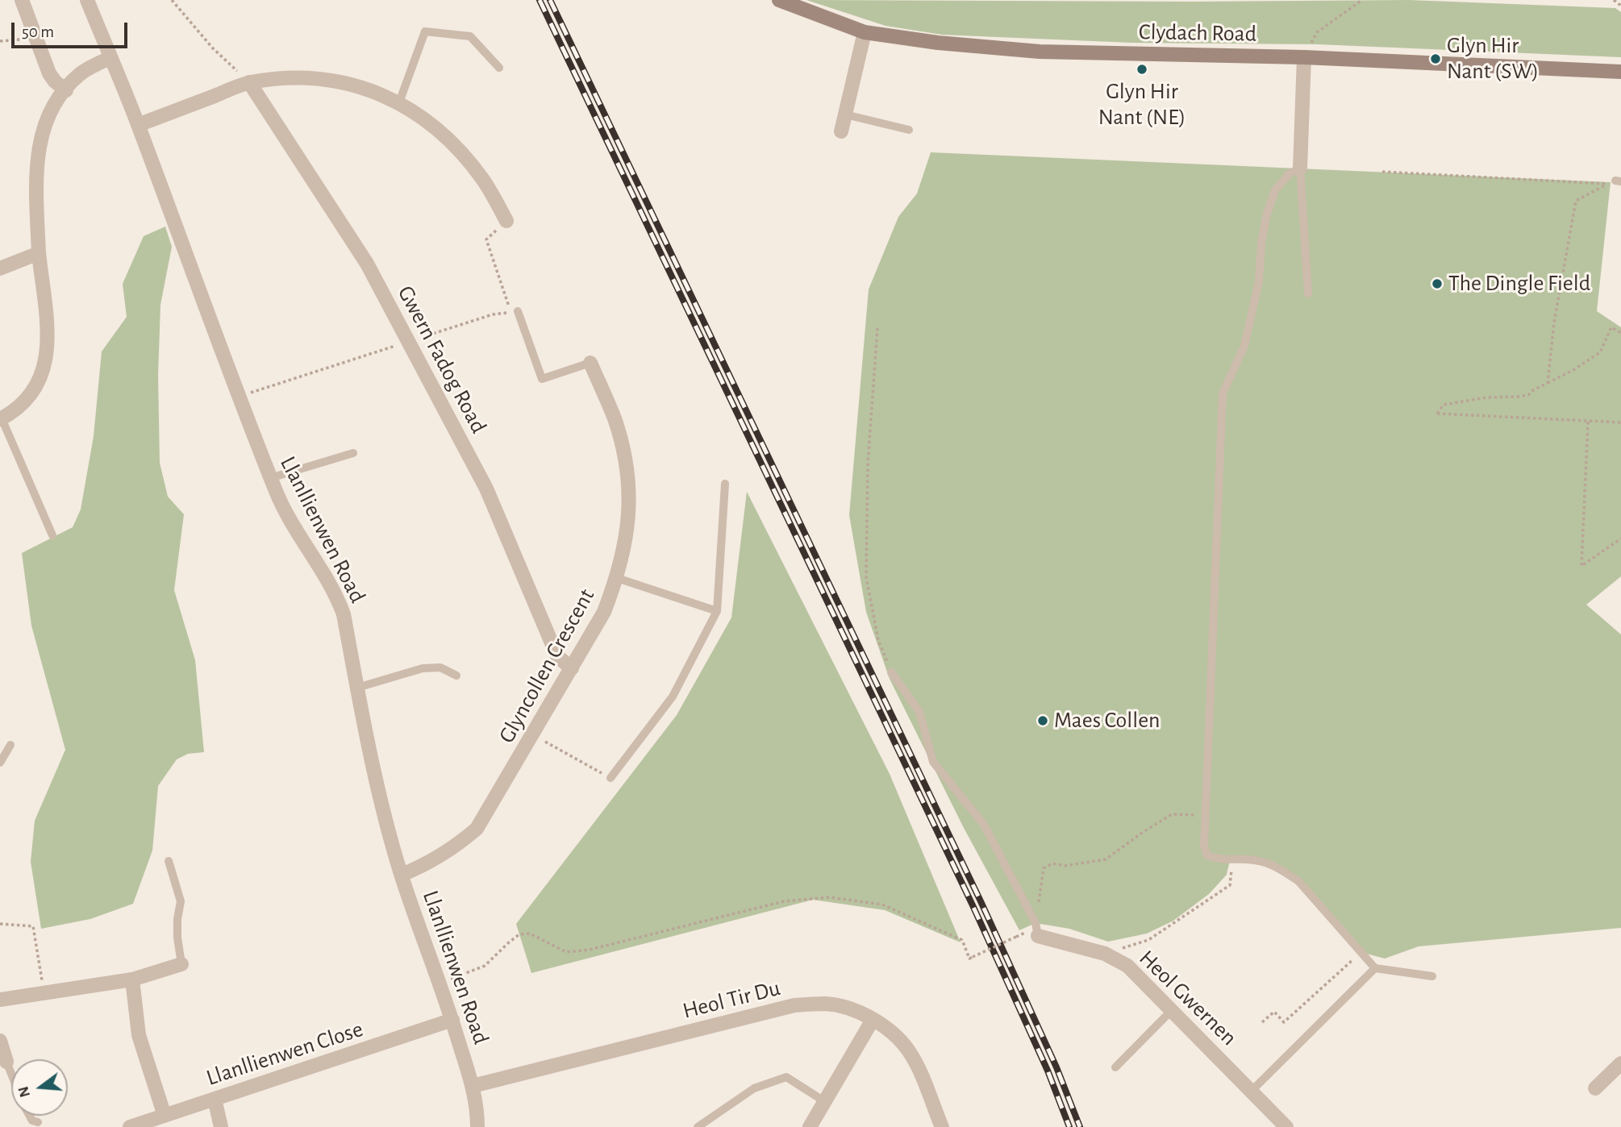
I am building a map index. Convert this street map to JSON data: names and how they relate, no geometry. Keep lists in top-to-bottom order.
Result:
{
  "streets": {
    "main road": ["Clydach Road"],
    "street": [
      "Gwern Fadog Road",
      "Llanllienwen Road",
      "Glyncollen Crescent",
      "Heol Gwernen",
      "Heol Tir Du",
      "Llanllienwen Close"
    ]
  },
  "crossings": [
    ["Gwern Fadog Road", "Glyncollen Crescent"],
    ["Llanllienwen Road", "Glyncollen Crescent"],
    ["Llanllienwen Road", "Heol Tir Du"],
    ["Llanllienwen Road", "Llanllienwen Close"]
  ],
  "places": [
    "Glyn Hir Nant (SW)",
    "Glyn Hir Nant (NE)",
    "The Dingle Field",
    "Maes Collen"
  ],
  "scale_bar": "50 m",
  "north": "left"
}
